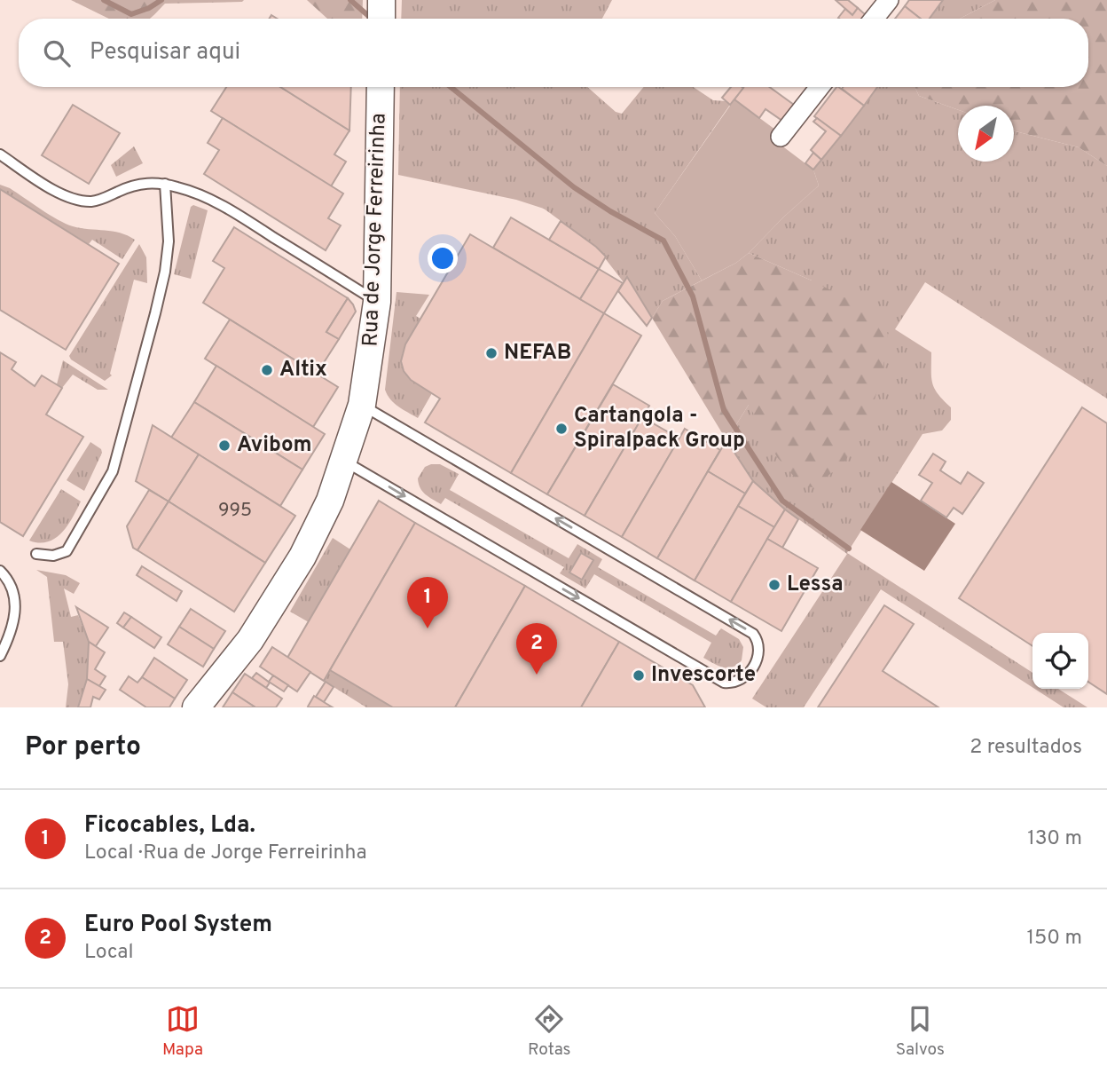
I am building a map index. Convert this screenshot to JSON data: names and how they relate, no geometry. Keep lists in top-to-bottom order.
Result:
{
  "streets": {
    "street": ["Rua de Jorge Ferreirinha"]
  },
  "places": [
    "NEFAB",
    "Altix",
    "Cartangola - Spiralpack Group",
    "Avibom",
    "Lessa",
    "Invescorte"
  ],
  "house_numbers": ["995"],
  "north": "bottom left",
  "page": {
    "search": "Pesquisar aqui",
    "pins": ["1", "2"],
    "heading": ["Por perto", "2 resultados"],
    "list": [
      {
        "mark": "1",
        "name": "Ficocables, Lda.",
        "note": "Local · Rua de Jorge Ferreirinha",
        "value": "130 m"
      },
      {
        "mark": "2",
        "name": "Euro Pool System",
        "note": "Local",
        "value": "150 m"
      }
    ],
    "nav": ["Mapa", "Rotas", "Salvos"]
  }
}
